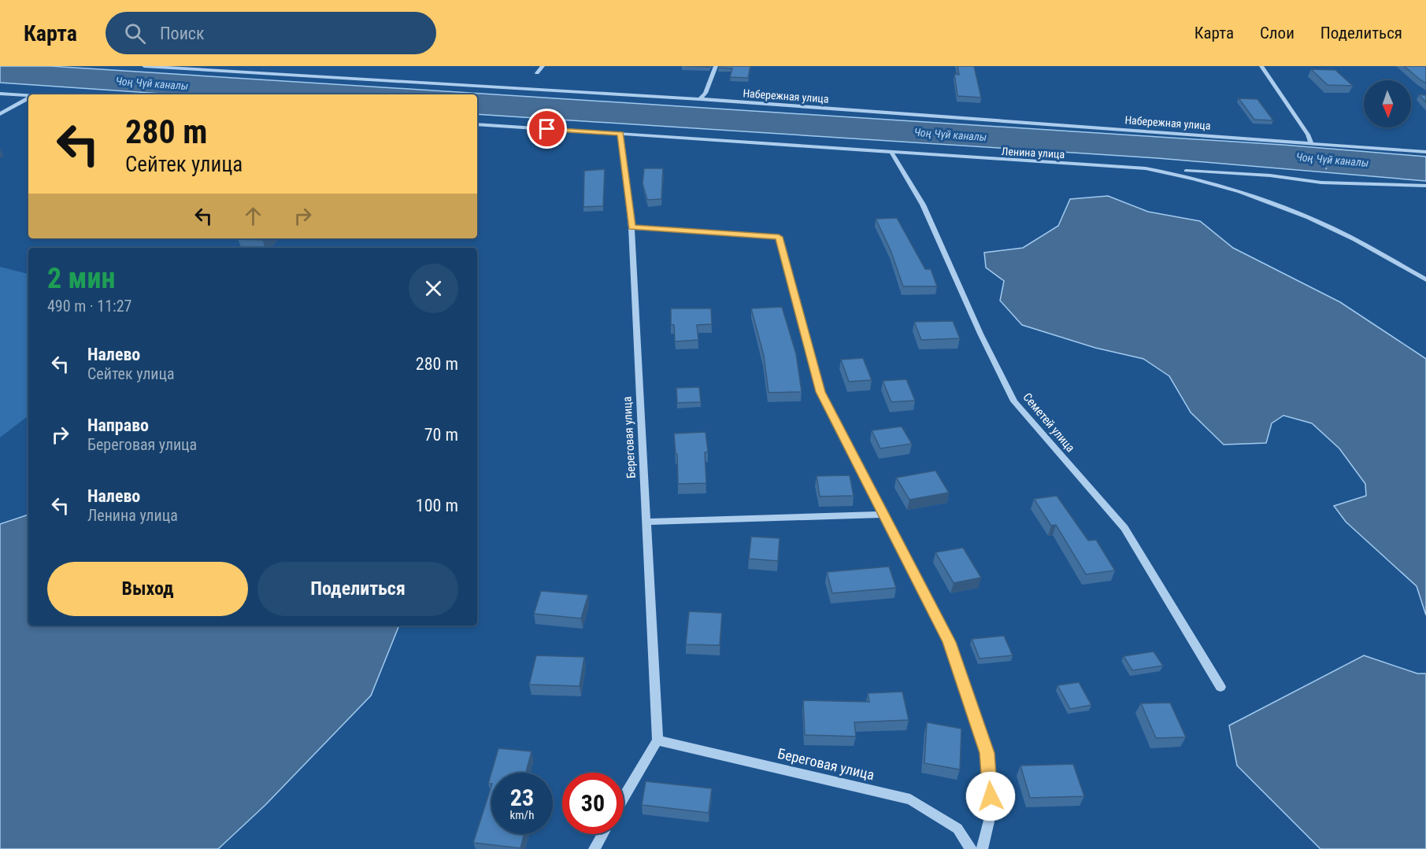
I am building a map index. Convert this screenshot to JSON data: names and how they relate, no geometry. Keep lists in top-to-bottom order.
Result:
{
  "streets": {
    "street": [
      "Набережная улица",
      "Ленина улица",
      "Семетей улица",
      "Береговая улица"
    ]
  },
  "crossings": [
    ["Ленина улица", "Семетей улица"],
    ["Ленина улица", "Береговая улица"]
  ],
  "water": ["Чоң Чүй каналы"],
  "north": "bottom",
  "page": {
    "header": "Карта",
    "search": "Поиск",
    "nav": ["Карта", "Слои", "Поделиться"],
    "turn": ["280 m", "Сейтек улица"],
    "heading": ["2 мин", "490 m · 11:27"],
    "list": [
      {
        "name": "Налево",
        "note": "Сейтек улица",
        "value": "280 m"
      },
      {
        "name": "Направо",
        "note": "Береговая улица",
        "value": "70 m"
      },
      {
        "name": "Налево",
        "note": "Ленина улица",
        "value": "100 m"
      }
    ],
    "buttons": ["Выход", "Поделиться"],
    "speed": "23 km/h",
    "limit": "30"
  }
}
